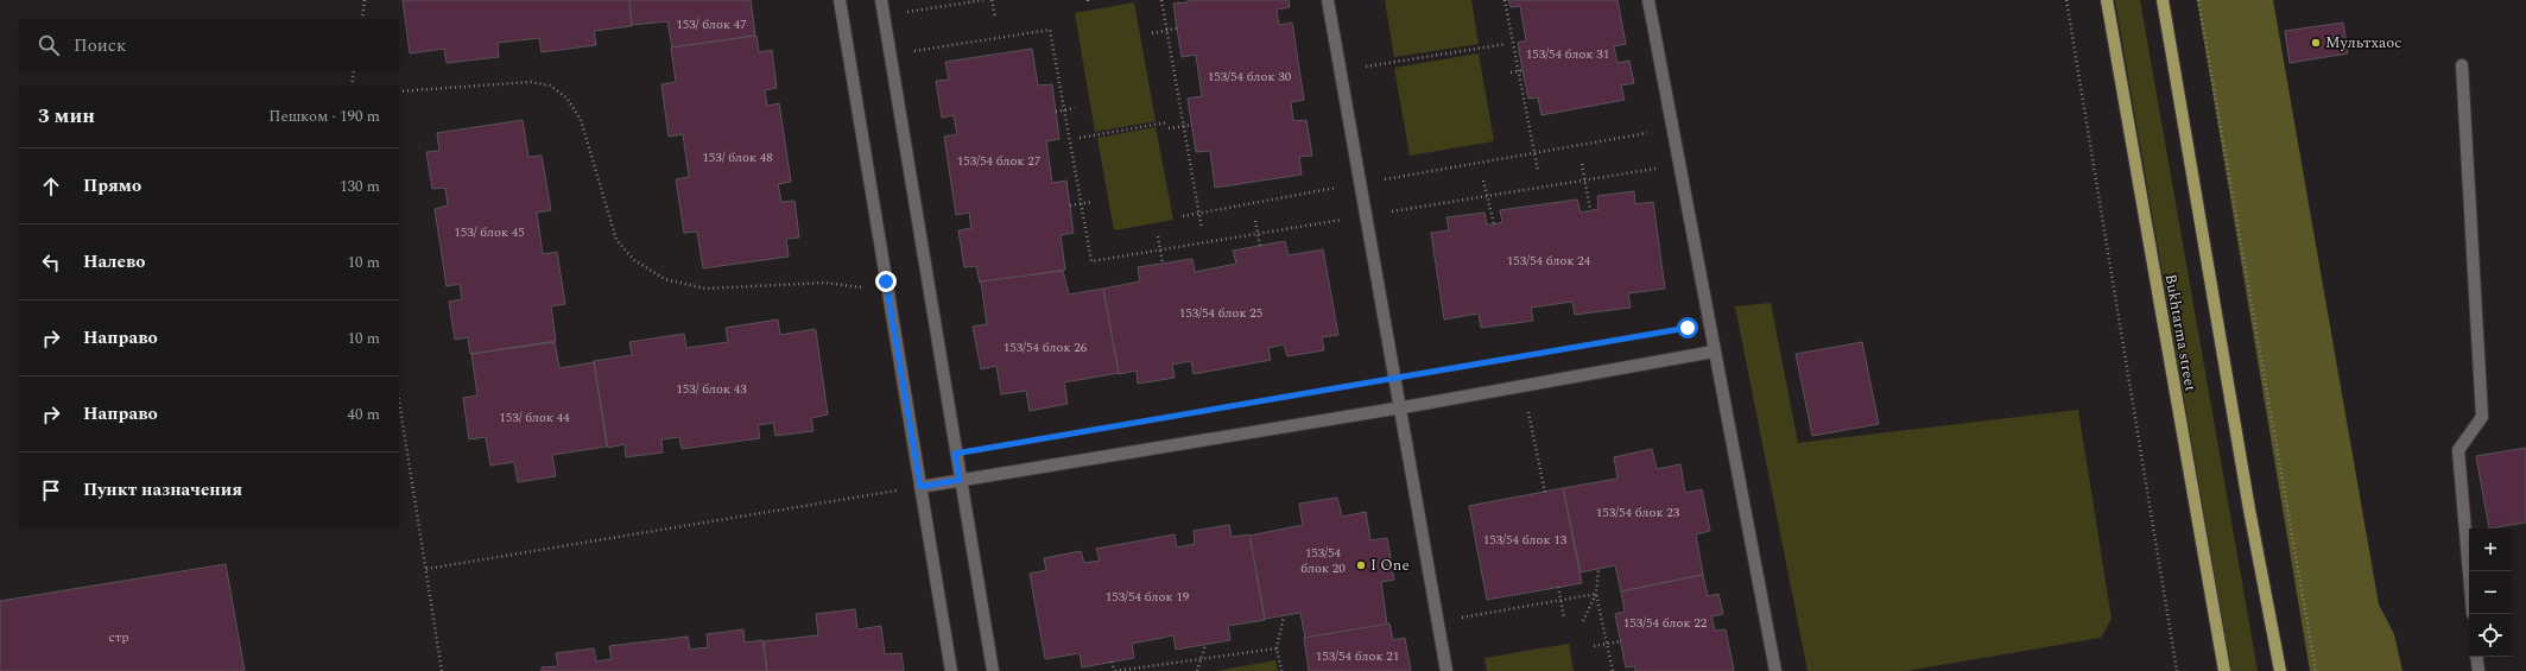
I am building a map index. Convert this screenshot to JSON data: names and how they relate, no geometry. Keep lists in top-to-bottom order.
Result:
{
  "streets": {
    "main road": ["Bukhtarma street"]
  },
  "places": ["Мультхаос", "I One"],
  "house_numbers": [
    "153/ блок 47",
    "153/54 блок 31",
    "153/54 блок 30",
    "153/ блок 48",
    "153/54 блок 27",
    "153/ блок 45",
    "153/54 блок 24",
    "153/54 блок 25",
    "153/54 блок 26",
    "153/ блок 43",
    "153/ блок 44",
    "153/54 блок 23",
    "153/54 блок 13",
    "153/54 блок 20",
    "153/54 блок 19",
    "153/54 блок 22",
    "стр",
    "153/54 блок 21"
  ],
  "page": {
    "search": "Поиск",
    "heading": ["3 мин", "Пешком · 190 m"],
    "list": [
      ["Прямо", "130 m"],
      ["Налево", "10 m"],
      ["Направо", "10 m"],
      ["Направо", "40 m"],
      "Пункт назначения"
    ],
    "map_buttons": ["+", "−"]
  }
}
